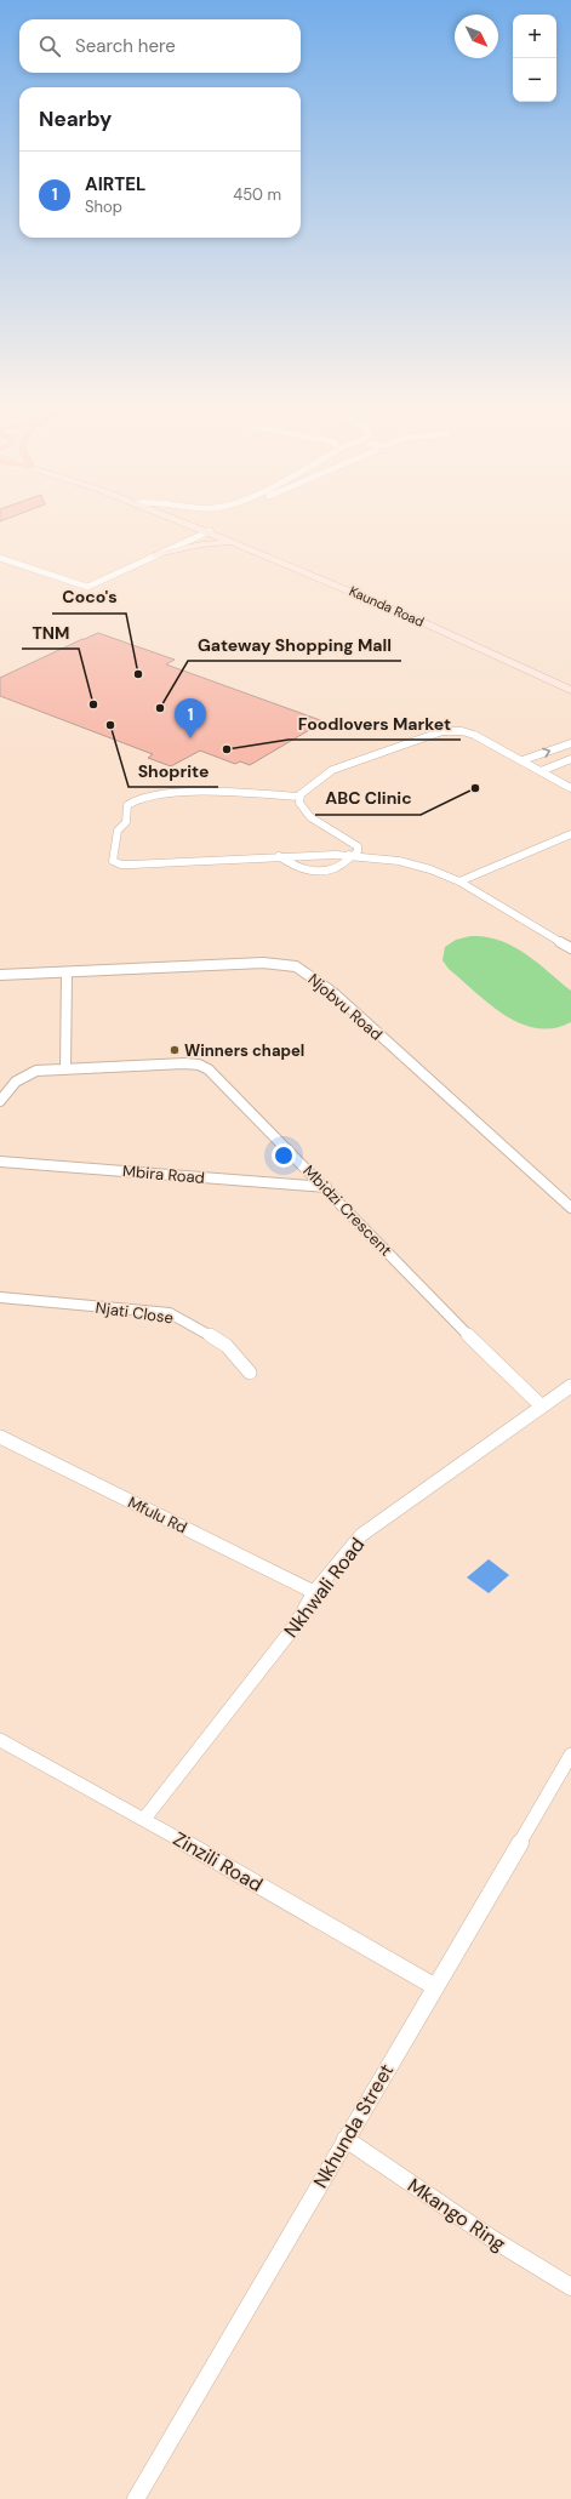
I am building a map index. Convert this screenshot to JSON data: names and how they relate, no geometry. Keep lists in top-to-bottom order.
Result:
{
  "streets": {
    "main road": ["Kaunda Road"],
    "street": [
      "Njobvu Road",
      "Mbira Road",
      "Mbidzi Crescent",
      "Njati Close",
      "Mfulu Rd",
      "Nkhwali Road",
      "Zinzili Road",
      "Nkhunda Street",
      "Mkango Ring"
    ]
  },
  "crossings": [
    ["Mbira Road", "Mbidzi Crescent"],
    ["Mbidzi Crescent", "Nkhwali Road"],
    ["Mfulu Rd", "Nkhwali Road"],
    ["Nkhwali Road", "Zinzili Road"],
    ["Zinzili Road", "Nkhunda Street"],
    ["Nkhunda Street", "Mkango Ring"]
  ],
  "places": [
    "Coco's",
    "TNM",
    "Gateway Shopping Mall",
    "Shoprite",
    "Foodlovers Market",
    "ABC Clinic",
    "Winners chapel"
  ],
  "north": "bottom right",
  "page": {
    "map_buttons": ["+", "−"],
    "search": "Search here",
    "heading": "Nearby",
    "list": [
      {
        "mark": "1",
        "name": "AIRTEL",
        "note": "Shop",
        "value": "450 m"
      }
    ],
    "pins": "1"
  }
}
